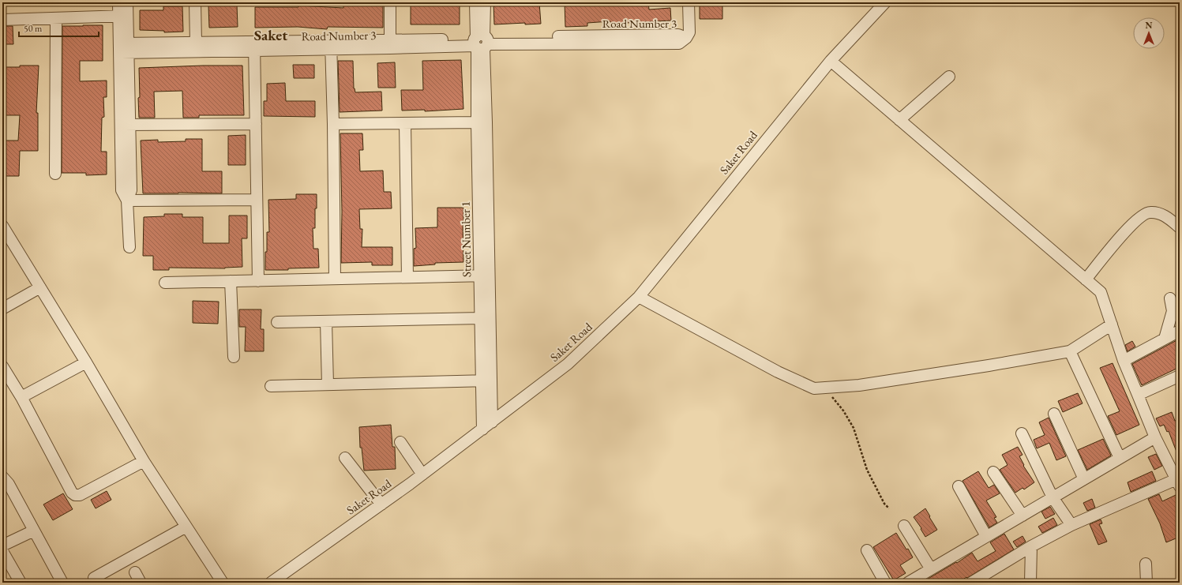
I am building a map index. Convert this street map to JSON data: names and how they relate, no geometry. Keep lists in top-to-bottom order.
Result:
{
  "streets": {
    "street": ["Road Number 3", "Saket Road", "Street Number 1"]
  },
  "crossings": [
    ["Road Number 3", "Street Number 1"],
    ["Saket Road", "Street Number 1"]
  ],
  "districts": ["Saket"],
  "scale_bar": "50 m",
  "north": "top"
}
